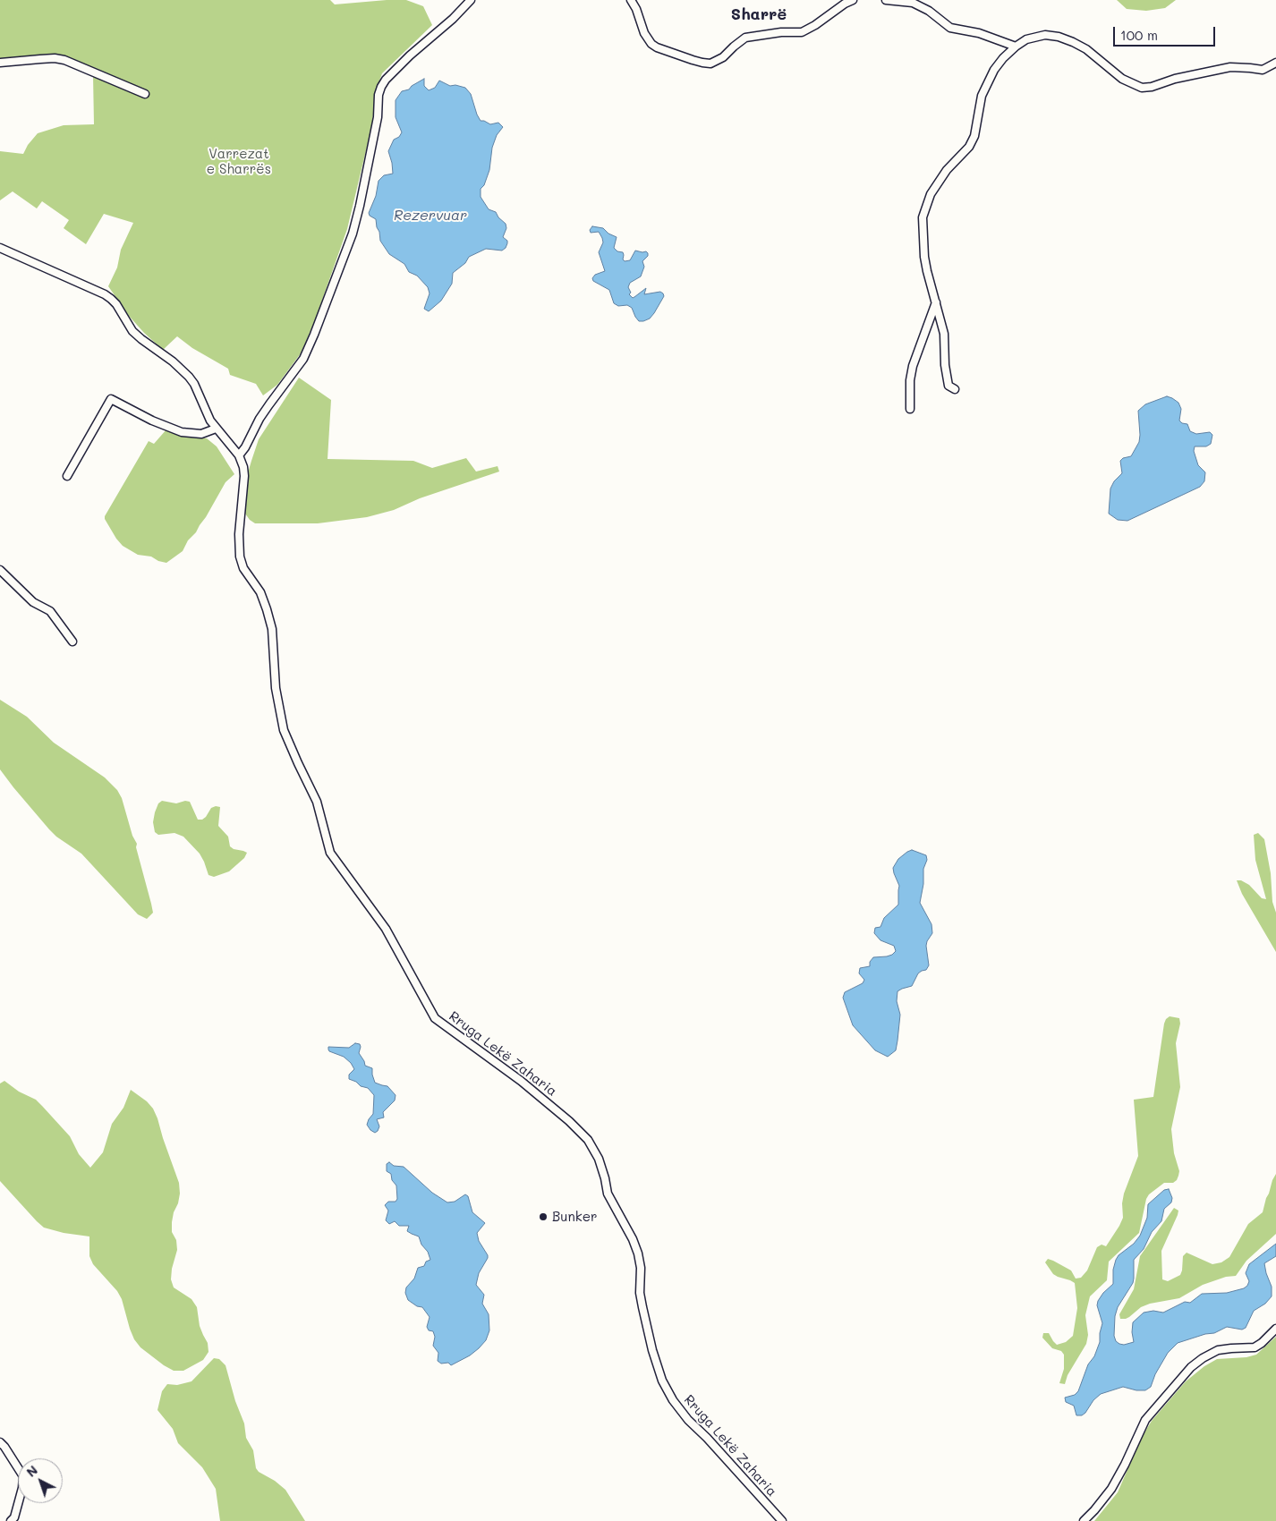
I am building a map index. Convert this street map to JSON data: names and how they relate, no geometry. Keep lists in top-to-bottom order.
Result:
{
  "streets": {
    "street": ["Rruga Lekë Zaharia"]
  },
  "districts": ["Sharrë"],
  "water": ["Rezervuar"],
  "parks": ["Varrezat e Sharrës"],
  "places": ["Bunker"],
  "scale_bar": "100 m",
  "north": "top left"
}
